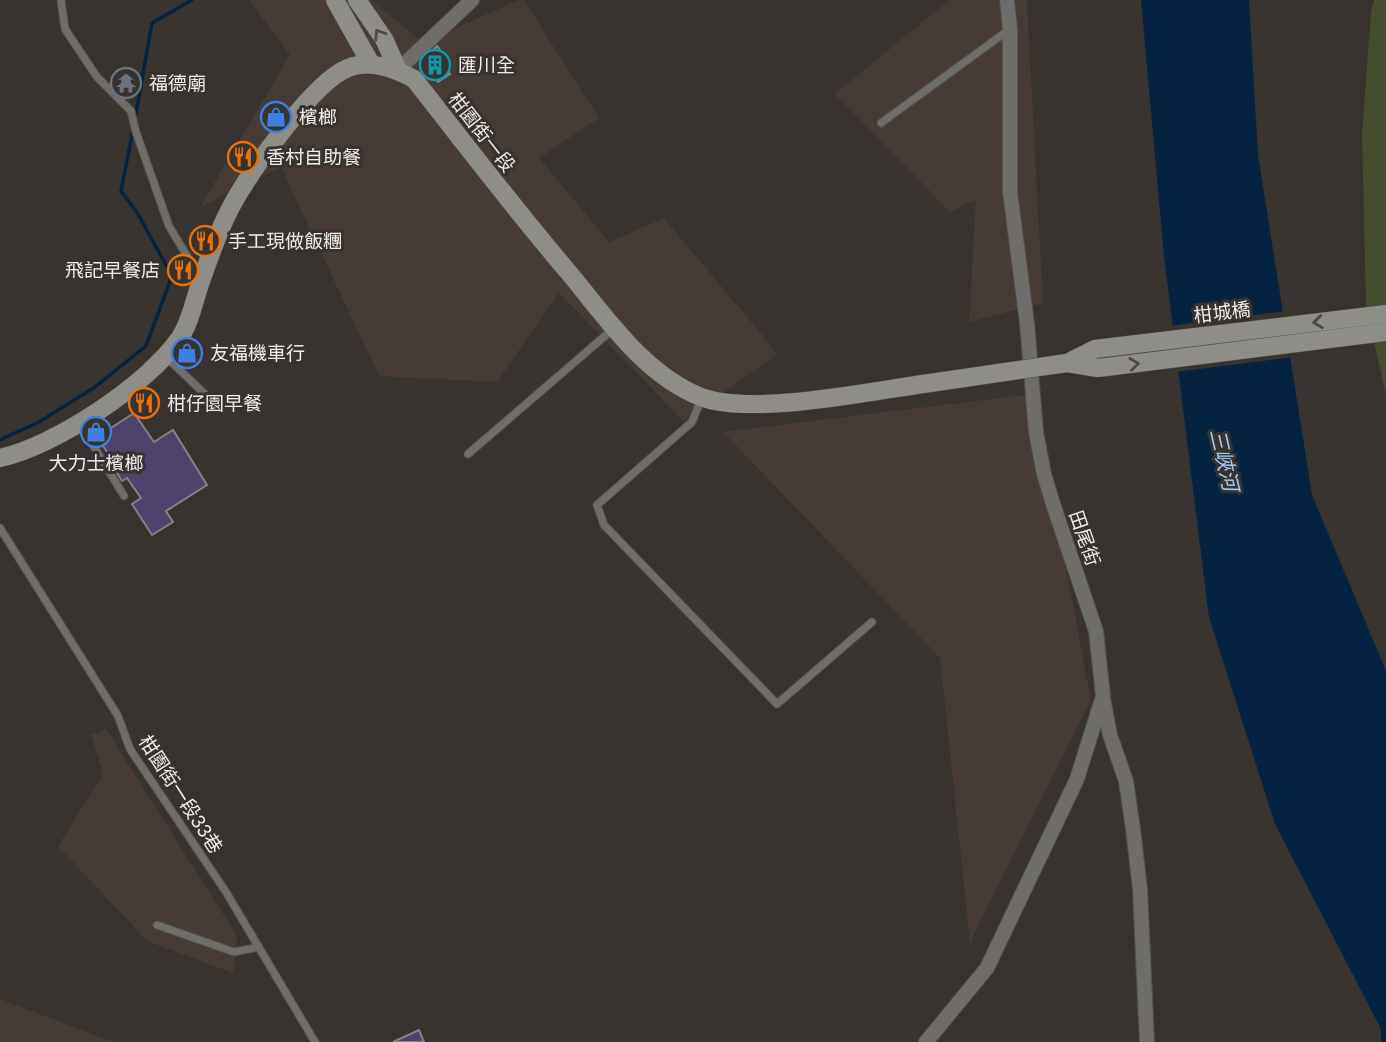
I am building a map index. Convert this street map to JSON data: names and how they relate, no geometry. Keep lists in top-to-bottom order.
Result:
{
  "streets": {
    "street": ["柑園街一段", "柑城橋", "田尾街"],
    "lane": ["柑園街一段33巷"]
  },
  "crossings": [
    ["柑園街一段", "柑城橋"]
  ],
  "water": ["三峽河"],
  "places": {
    "building": ["匯川全"],
    "temple": ["福德廟"],
    "shop": ["檳榔", "友福機車行", "大力士檳榔"],
    "restaurant": [
      "香村自助餐",
      "手工現做飯糰",
      "飛記早餐店",
      "柑仔園早餐"
    ]
  }
}
